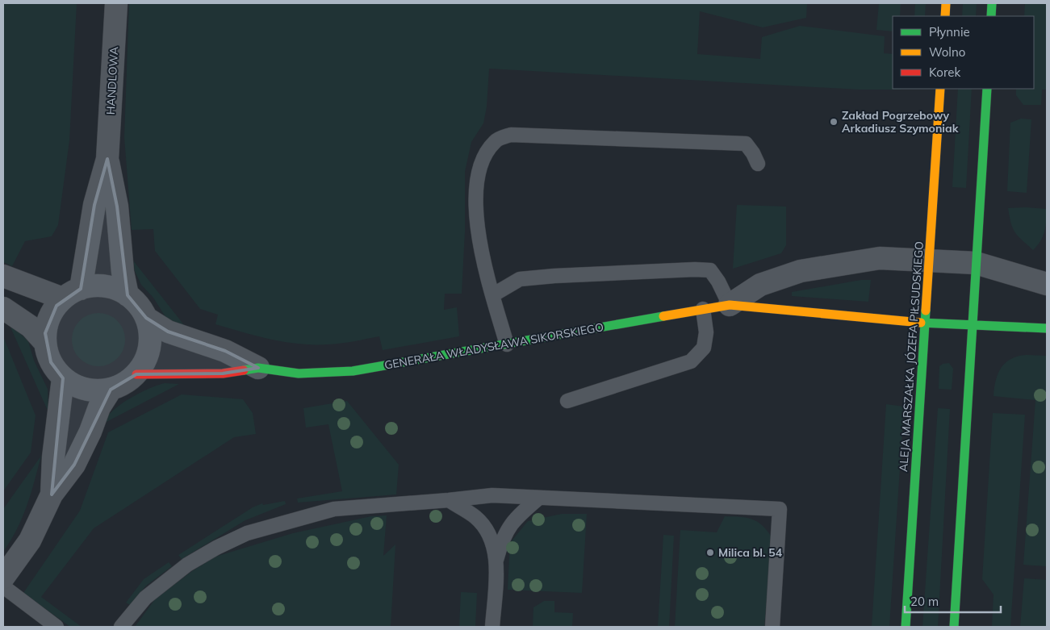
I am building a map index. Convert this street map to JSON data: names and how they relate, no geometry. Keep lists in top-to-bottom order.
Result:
{
  "streets": {
    "street": ["HANDLOWA", "GENERAŁA WŁADYSŁAWA SIKORSKIEGO", "ALEJA MARSZAŁKA JÓZEFA PIŁSUDSKIEGO"]
  },
  "crossings": [
    ["HANDLOWA", "GENERAŁA WŁADYSŁAWA SIKORSKIEGO"],
    ["GENERAŁA WŁADYSŁAWA SIKORSKIEGO", "ALEJA MARSZAŁKA JÓZEFA PIŁSUDSKIEGO"]
  ],
  "places": ["Zakład Pogrzebowy Arkadiusz Szymoniak", "Milica bl. 54"],
  "legend": ["Płynnie", "Wolno", "Korek"],
  "scale_bar": "20 m"
}
